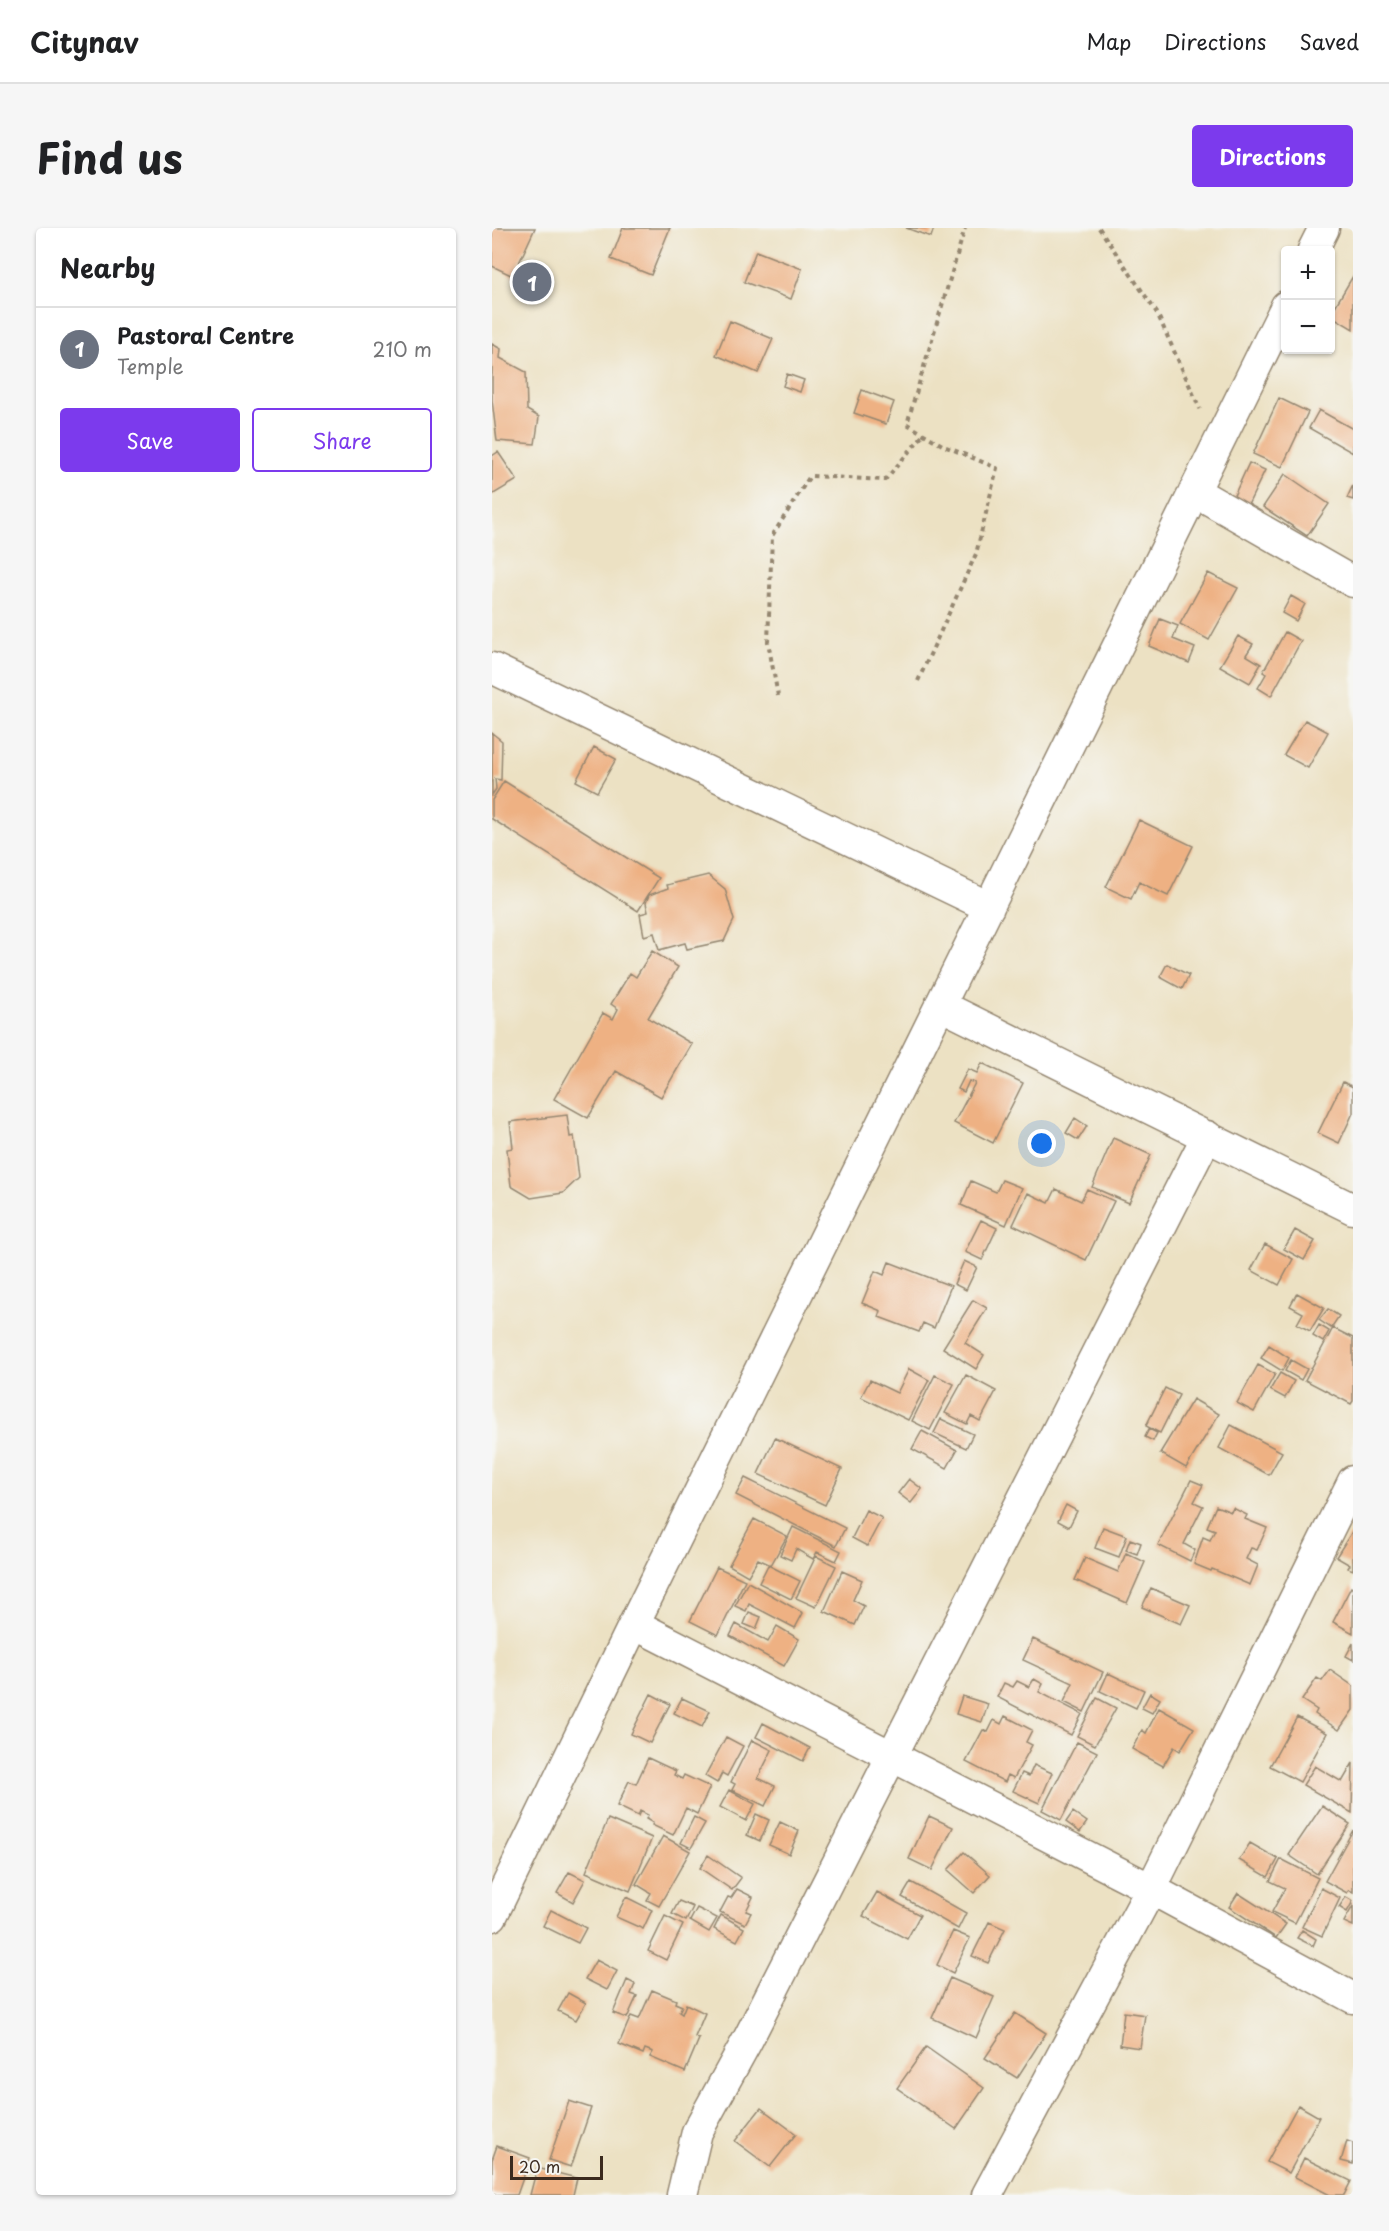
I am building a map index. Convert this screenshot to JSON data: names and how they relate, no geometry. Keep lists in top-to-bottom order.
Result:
{
  "scale_bar": "20 m",
  "page": {
    "header": "Citynav",
    "nav": ["Map", "Directions", "Saved"],
    "title": "Find us",
    "buttons": [
      "Directions",
      ["Save", "Share"]
    ],
    "heading": "Nearby",
    "map_buttons": ["+", "−"],
    "pins": "1",
    "list": [
      {
        "mark": "1",
        "name": "Pastoral Centre",
        "note": "Temple",
        "value": "210 m"
      }
    ],
    "scale": "20 m"
  }
}
